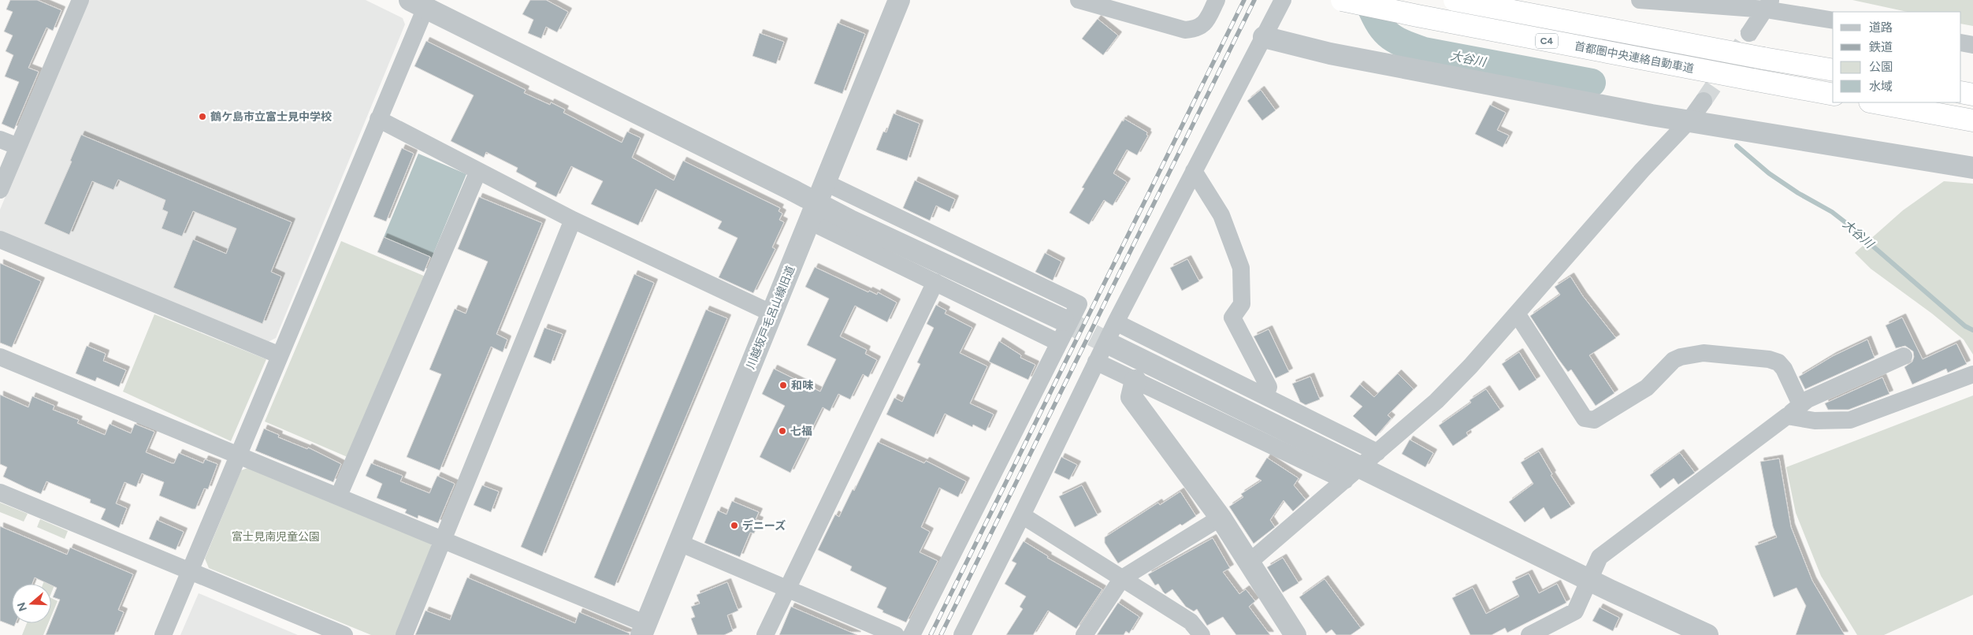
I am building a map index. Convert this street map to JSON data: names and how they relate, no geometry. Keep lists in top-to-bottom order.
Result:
{
  "streets": {
    "highway": ["C4", "首都圏中央連絡自動車道"],
    "street": ["川越坂戸毛呂山線旧道"]
  },
  "water": ["大谷川"],
  "parks": ["富士見南児童公園"],
  "places": [
    "鶴ケ島市立富士見中学校",
    "和味",
    "七福",
    "デニーズ"
  ],
  "legend": [
    "道路",
    "鉄道",
    "公園",
    "水域"
  ],
  "north": "left"
}
